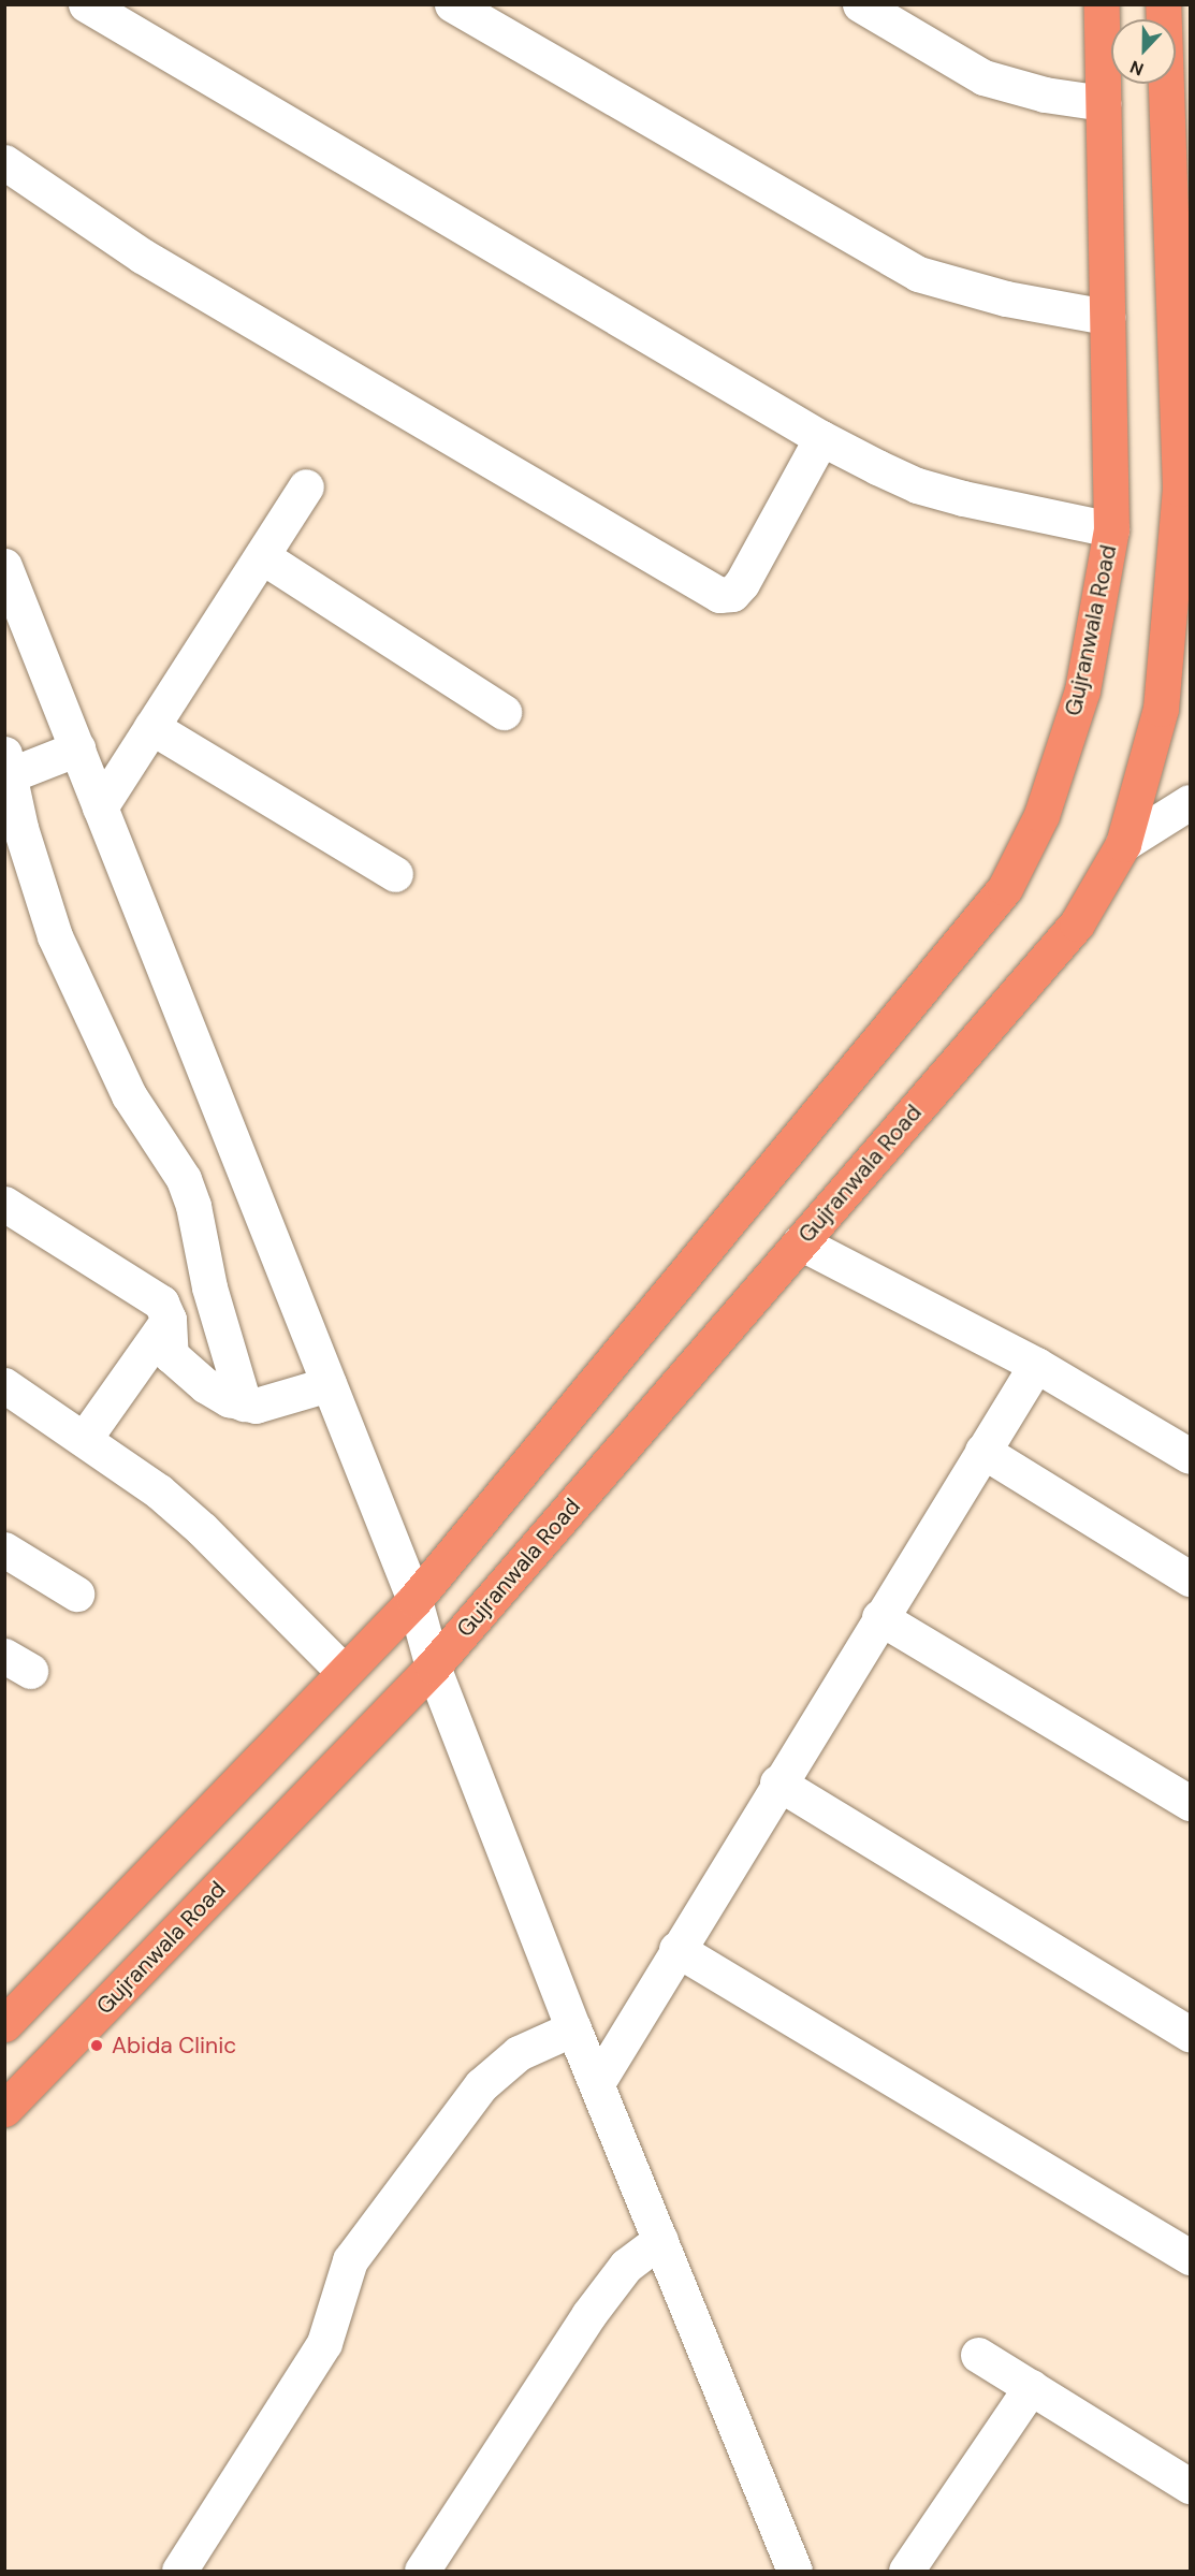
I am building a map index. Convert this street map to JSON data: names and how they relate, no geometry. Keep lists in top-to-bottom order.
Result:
{
  "streets": {
    "highway": ["Gujranwala Road"]
  },
  "places": ["Abida Clinic"],
  "north": "bottom"
}
